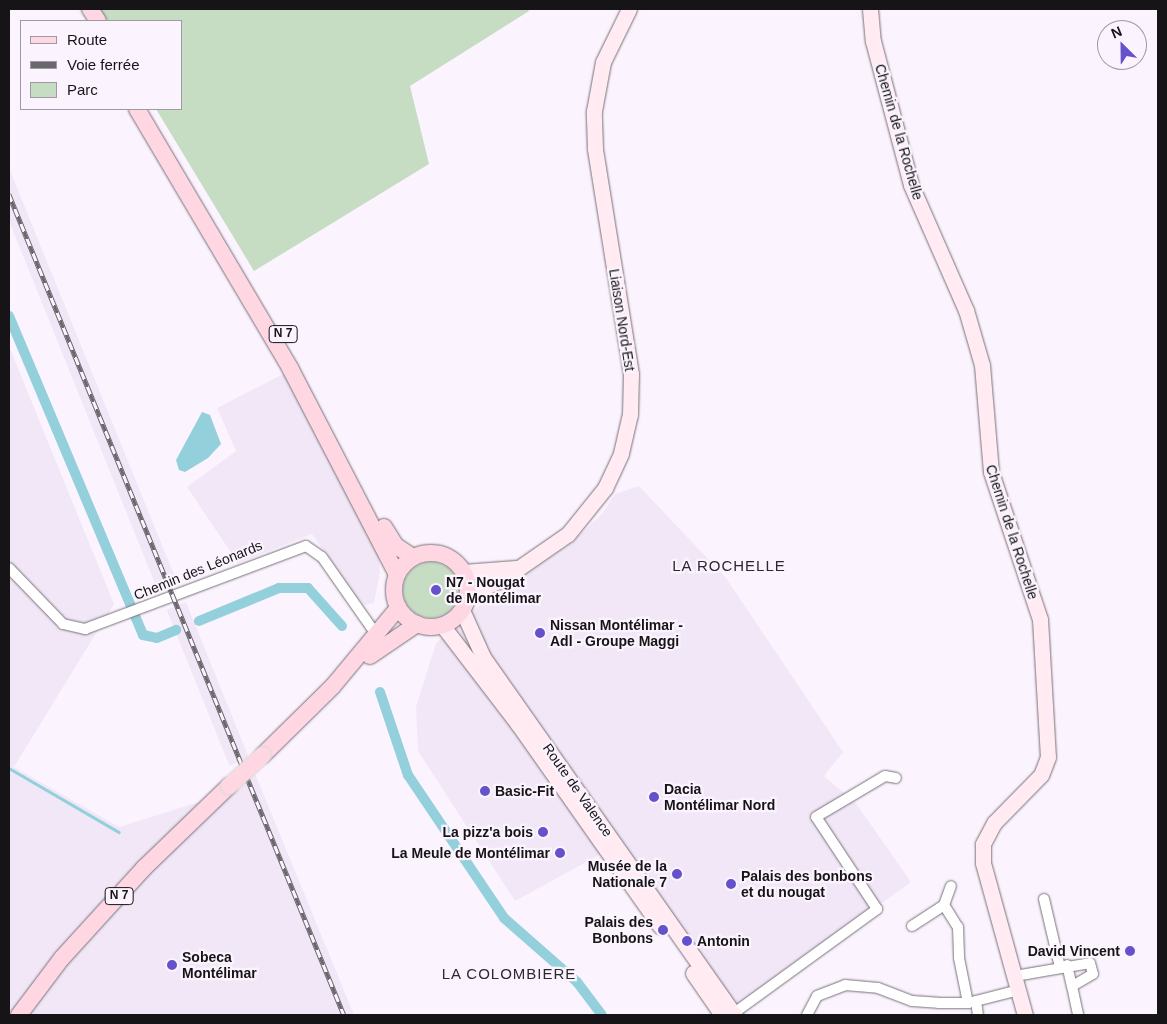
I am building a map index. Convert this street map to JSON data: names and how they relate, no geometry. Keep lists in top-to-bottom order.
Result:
{
  "streets": {
    "main road": [
      "Chemin de la Rochelle",
      "Liaison Nord-Est",
      "N 7",
      "Route de Valence"
    ],
    "street": ["Chemin des Léonards"]
  },
  "crossings": [
    ["Liaison Nord-Est", "N 7"],
    ["Liaison Nord-Est", "Route de Valence"],
    ["N 7", "Chemin des Léonards"],
    ["N 7", "Route de Valence"]
  ],
  "districts": ["LA ROCHELLE", "LA COLOMBIERE"],
  "places": [
    "N7 - Nougat de Montélimar",
    "Nissan Montélimar - Adl - Groupe Maggi",
    "Basic-Fit",
    "Dacia Montélimar Nord",
    "La pizz'a bois",
    "La Meule de Montélimar",
    "Musée de la Nationale 7",
    "Palais des bonbons et du nougat",
    "Palais des Bonbons",
    "Antonin",
    "David Vincent",
    "Sobeca Montélimar"
  ],
  "legend": ["Route", "Voie ferrée", "Parc"],
  "north": "top left"
}
